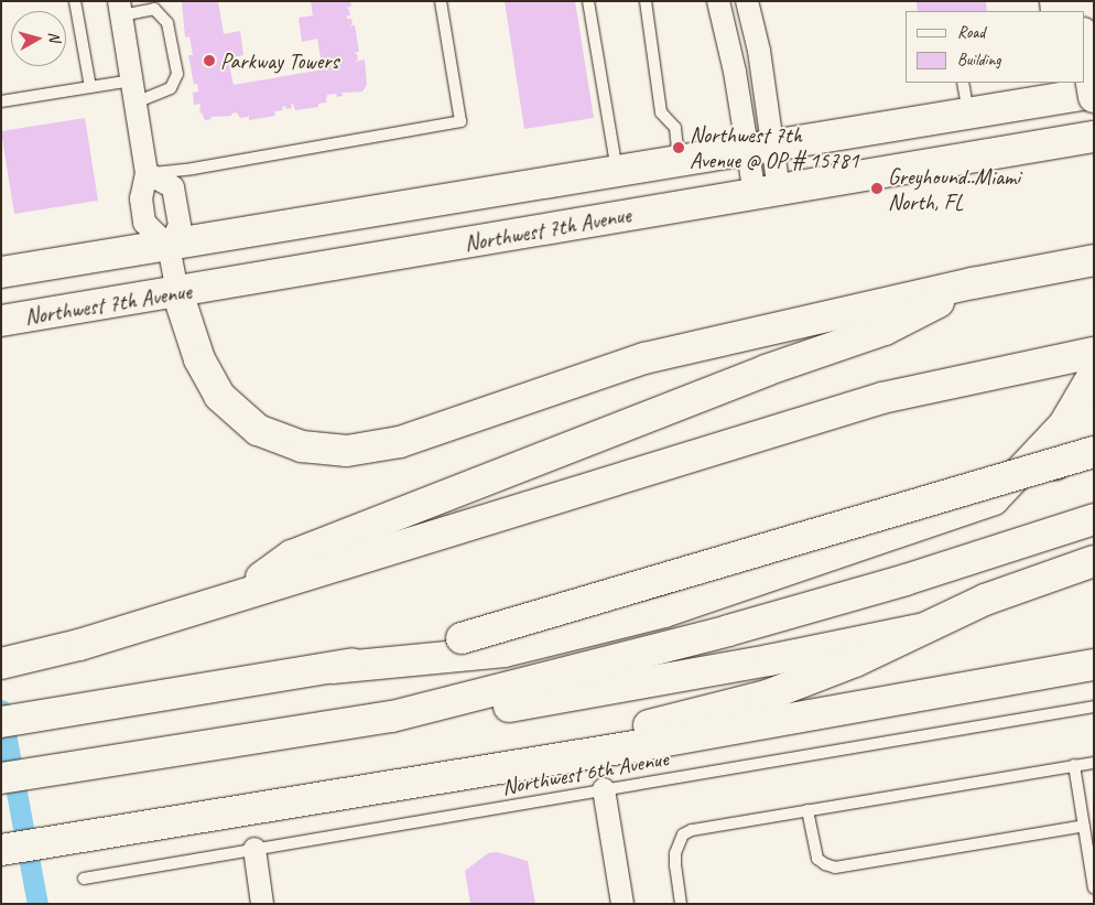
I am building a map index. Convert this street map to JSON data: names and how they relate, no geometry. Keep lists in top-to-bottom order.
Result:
{
  "streets": {
    "main road": ["Northwest 7th Avenue"],
    "lane": ["Northwest 6th Avenue"]
  },
  "places": ["Parkway Towers", "Northwest 7th Avenue @ OP # 15781", "Greyhound..Miami North, FL"],
  "legend": ["Road", "Building"],
  "north": "right"
}
